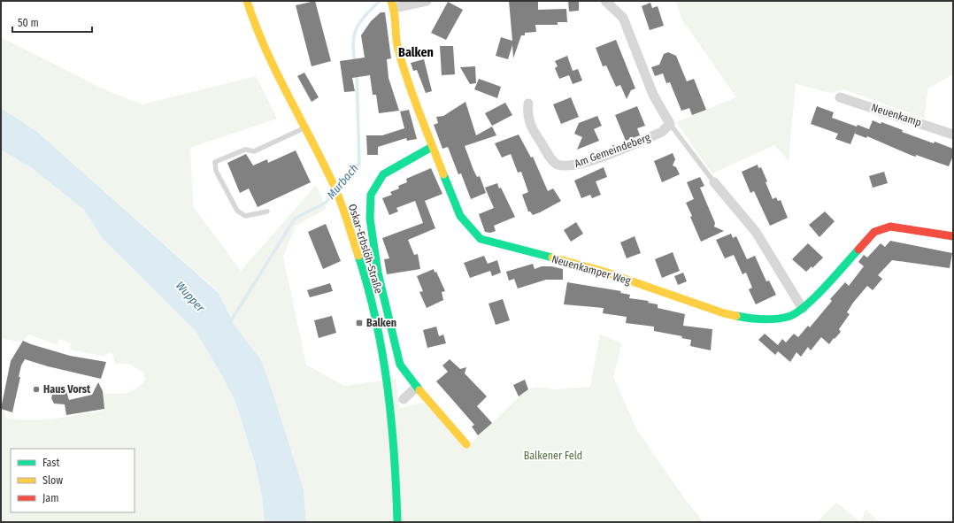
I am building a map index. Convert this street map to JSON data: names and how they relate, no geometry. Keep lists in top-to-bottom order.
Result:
{
  "streets": {
    "street": [
      "Neuenkamp",
      "Am Gemeindeberg",
      "Oskar-Erbslöh-Straße",
      "Neuenkamper Weg"
    ]
  },
  "districts": ["Balken"],
  "water": ["Murbach", "Wupper"],
  "parks": ["Balkener Feld"],
  "places": {
    "transit": ["Balken"],
    "other": ["Haus Vorst"]
  },
  "legend": ["Fast", "Slow", "Jam"],
  "scale_bar": "50 m"
}
